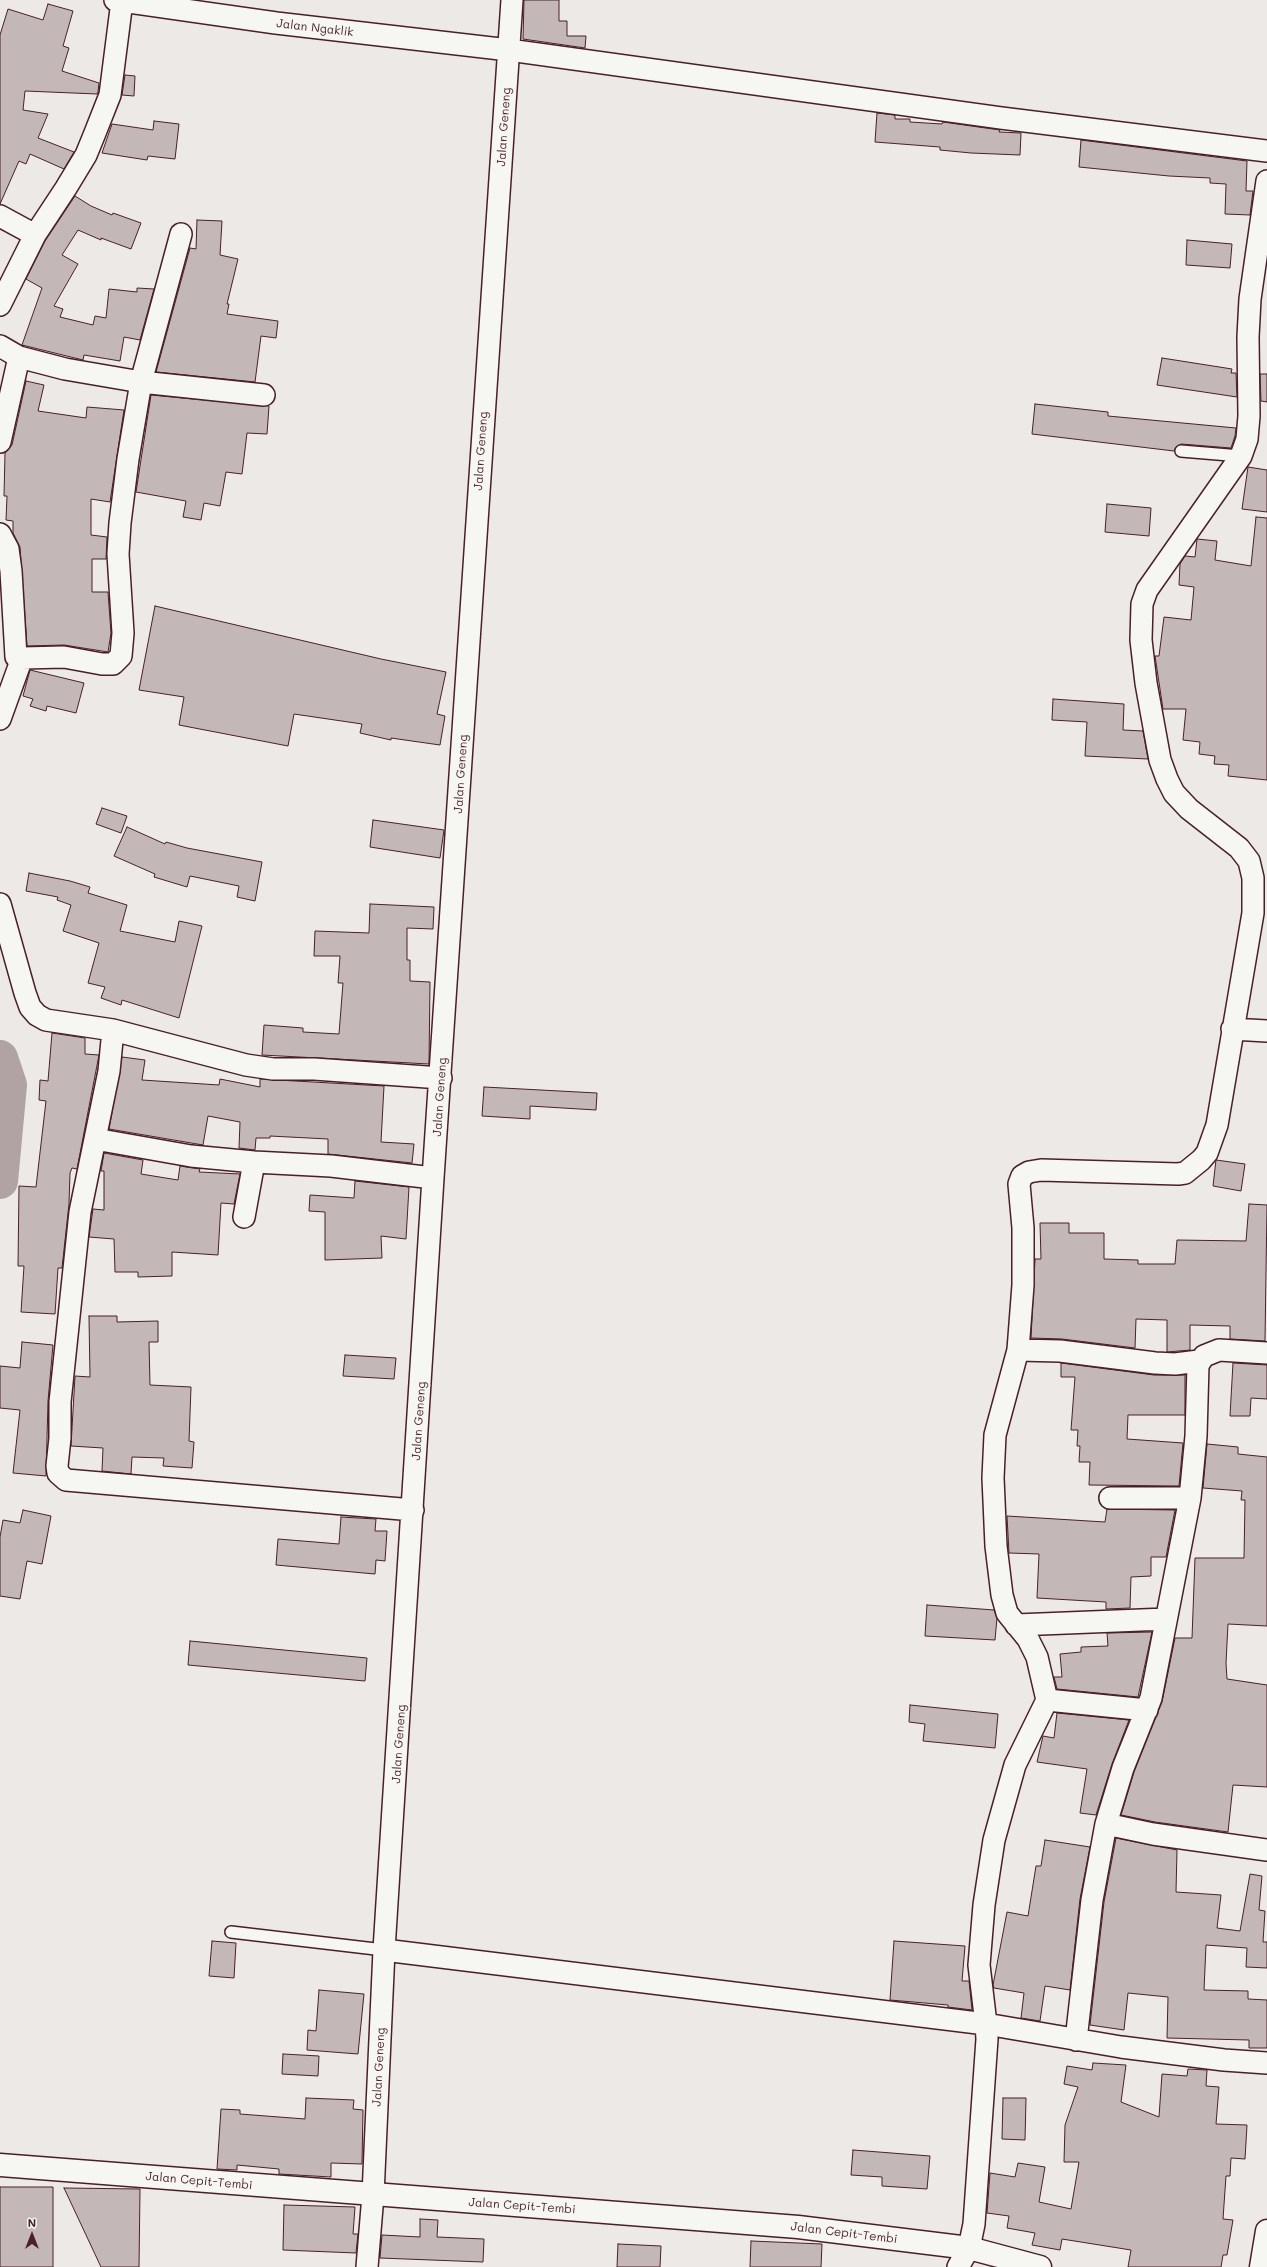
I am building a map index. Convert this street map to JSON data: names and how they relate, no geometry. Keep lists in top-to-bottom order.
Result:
{
  "streets": {
    "main road": ["Jalan Cepit-Tembi"],
    "street": ["Jalan Ngaklik", "Jalan Geneng"]
  },
  "crossings": [
    ["Jalan Ngaklik", "Jalan Geneng"],
    ["Jalan Geneng", "Jalan Cepit-Tembi"]
  ],
  "north": "top"
}
